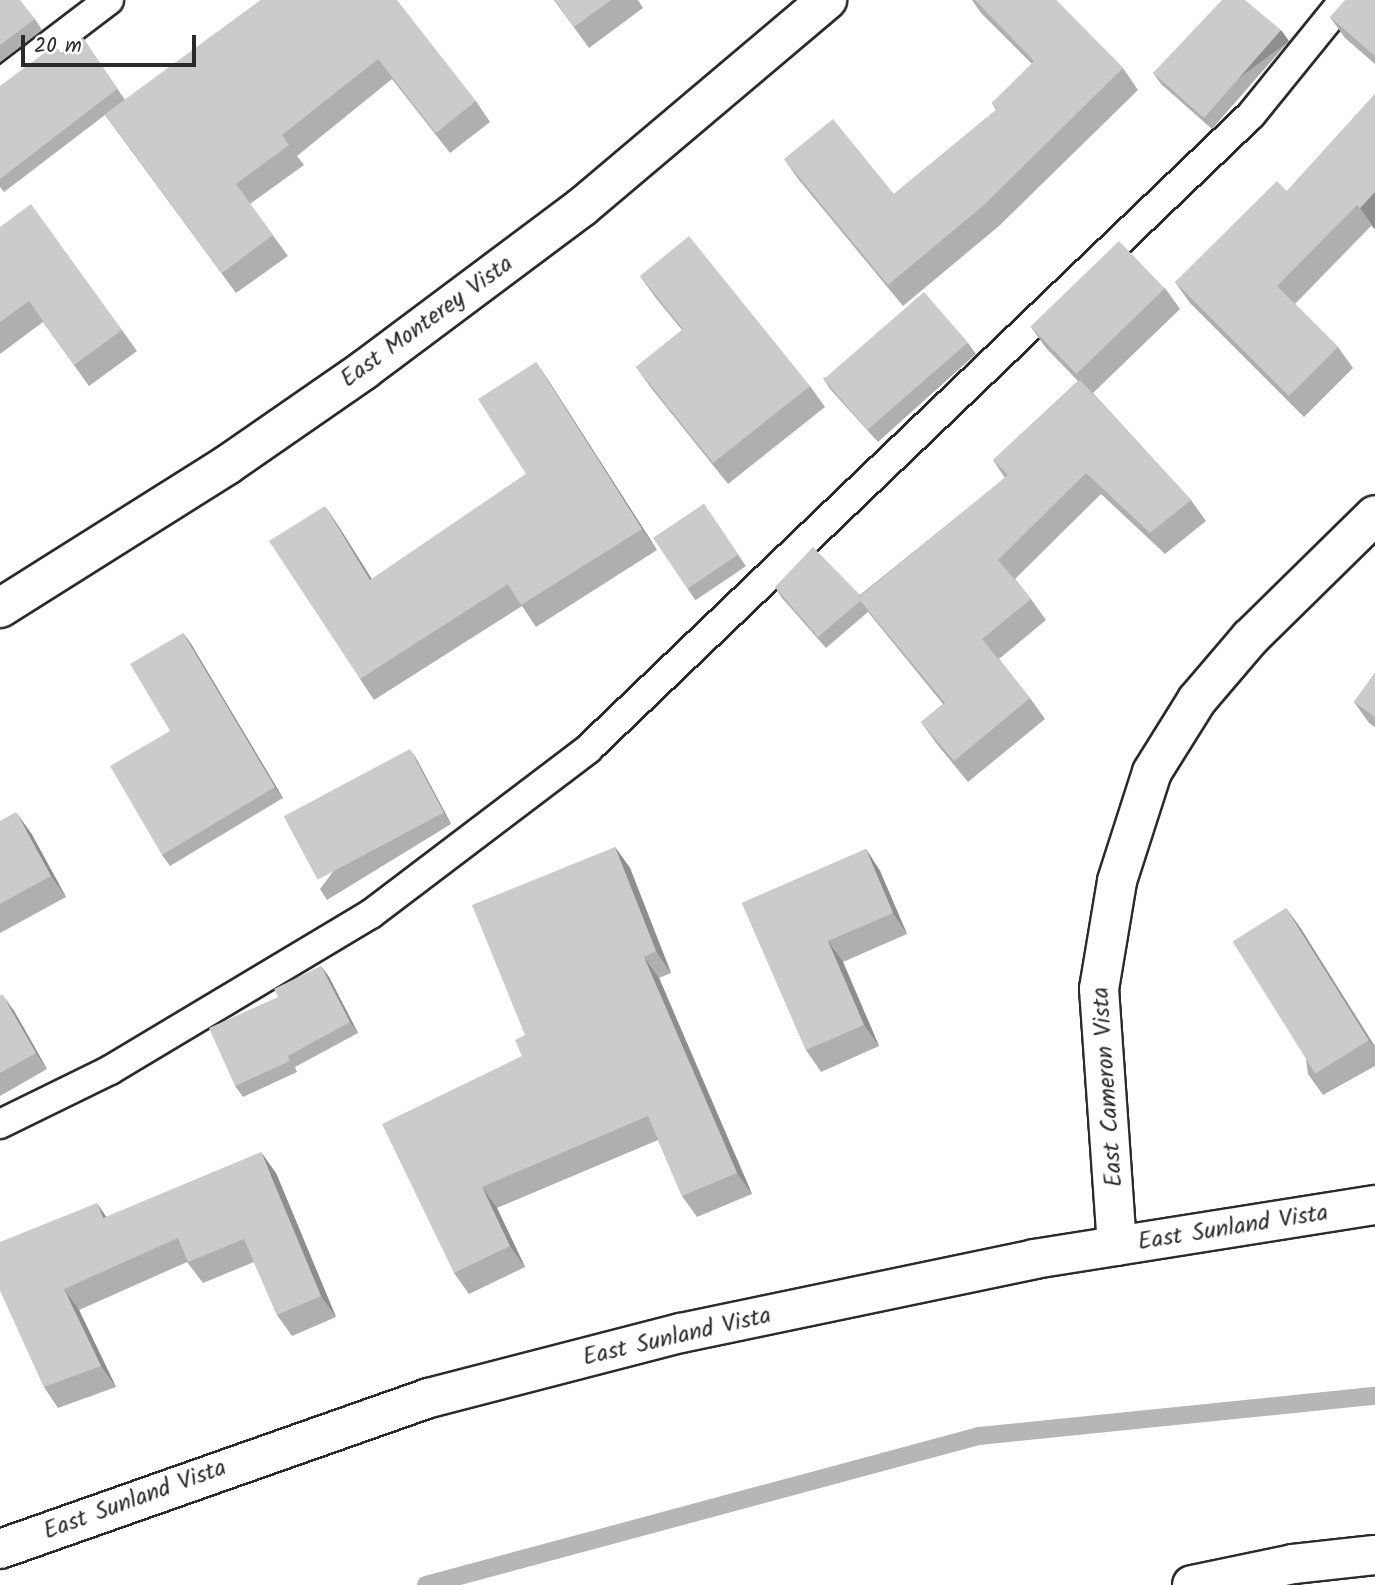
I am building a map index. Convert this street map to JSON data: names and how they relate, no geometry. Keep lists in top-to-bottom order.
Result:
{
  "streets": {
    "street": ["East Monterey Vista", "East Cameron Vista", "East Sunland Vista"]
  },
  "crossings": [
    ["East Cameron Vista", "East Sunland Vista"]
  ],
  "scale_bar": "20 m"
}
